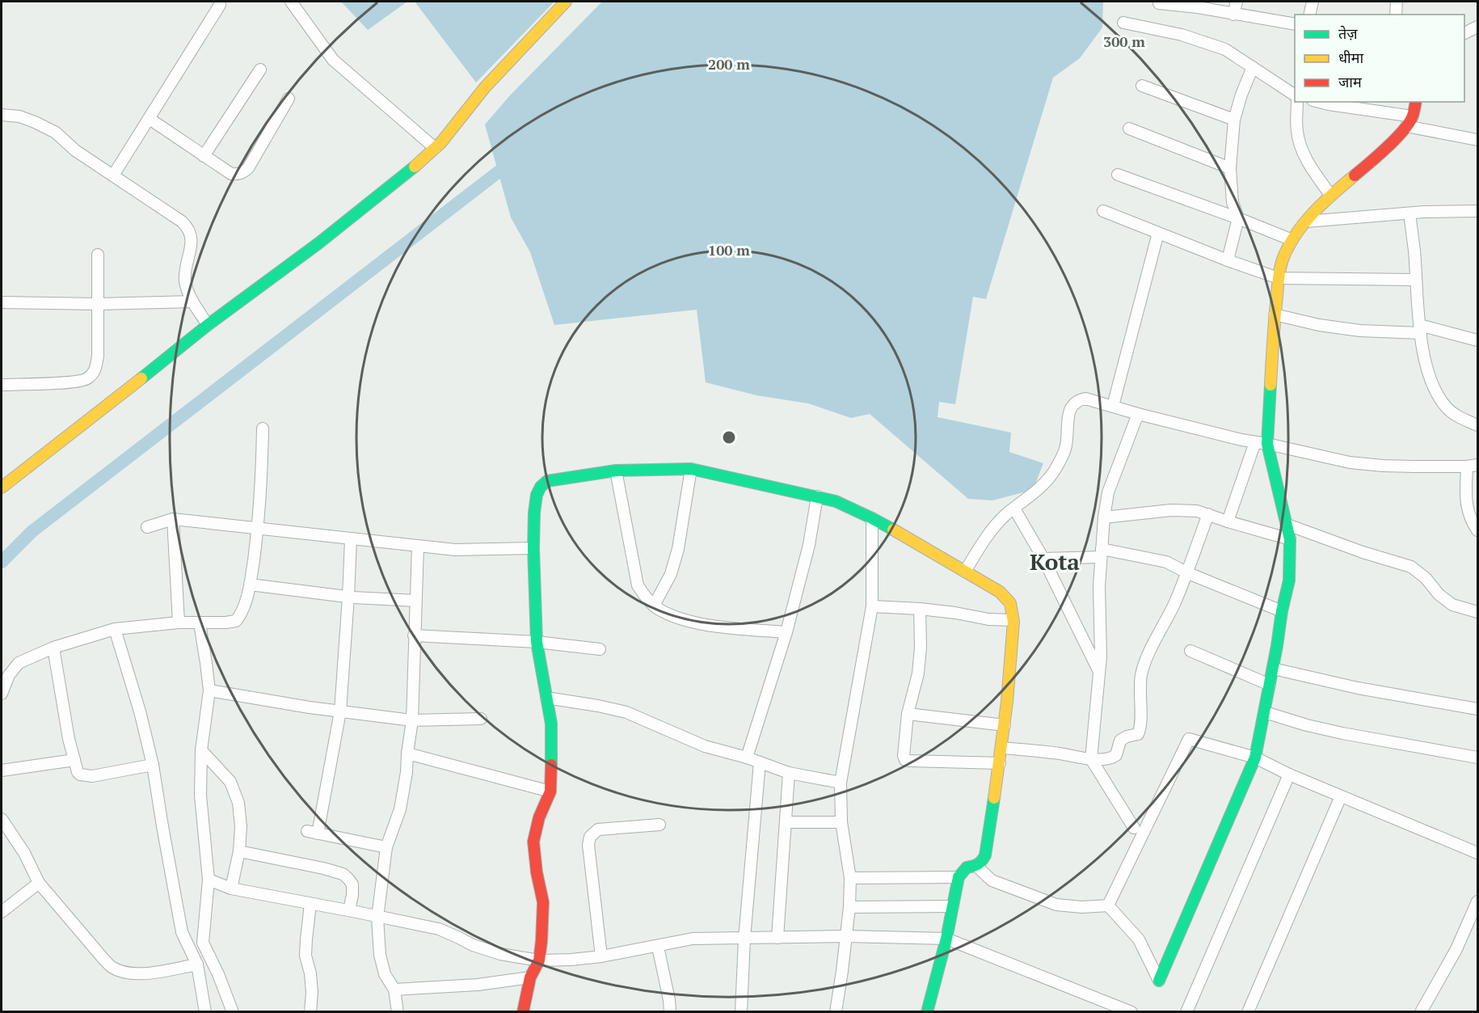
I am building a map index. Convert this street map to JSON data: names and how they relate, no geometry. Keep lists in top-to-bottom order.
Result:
{
  "districts": ["Kota"],
  "legend": ["तेज़", "धीमा", "जाम"],
  "rings": ["300 m", "200 m", "100 m"]
}
